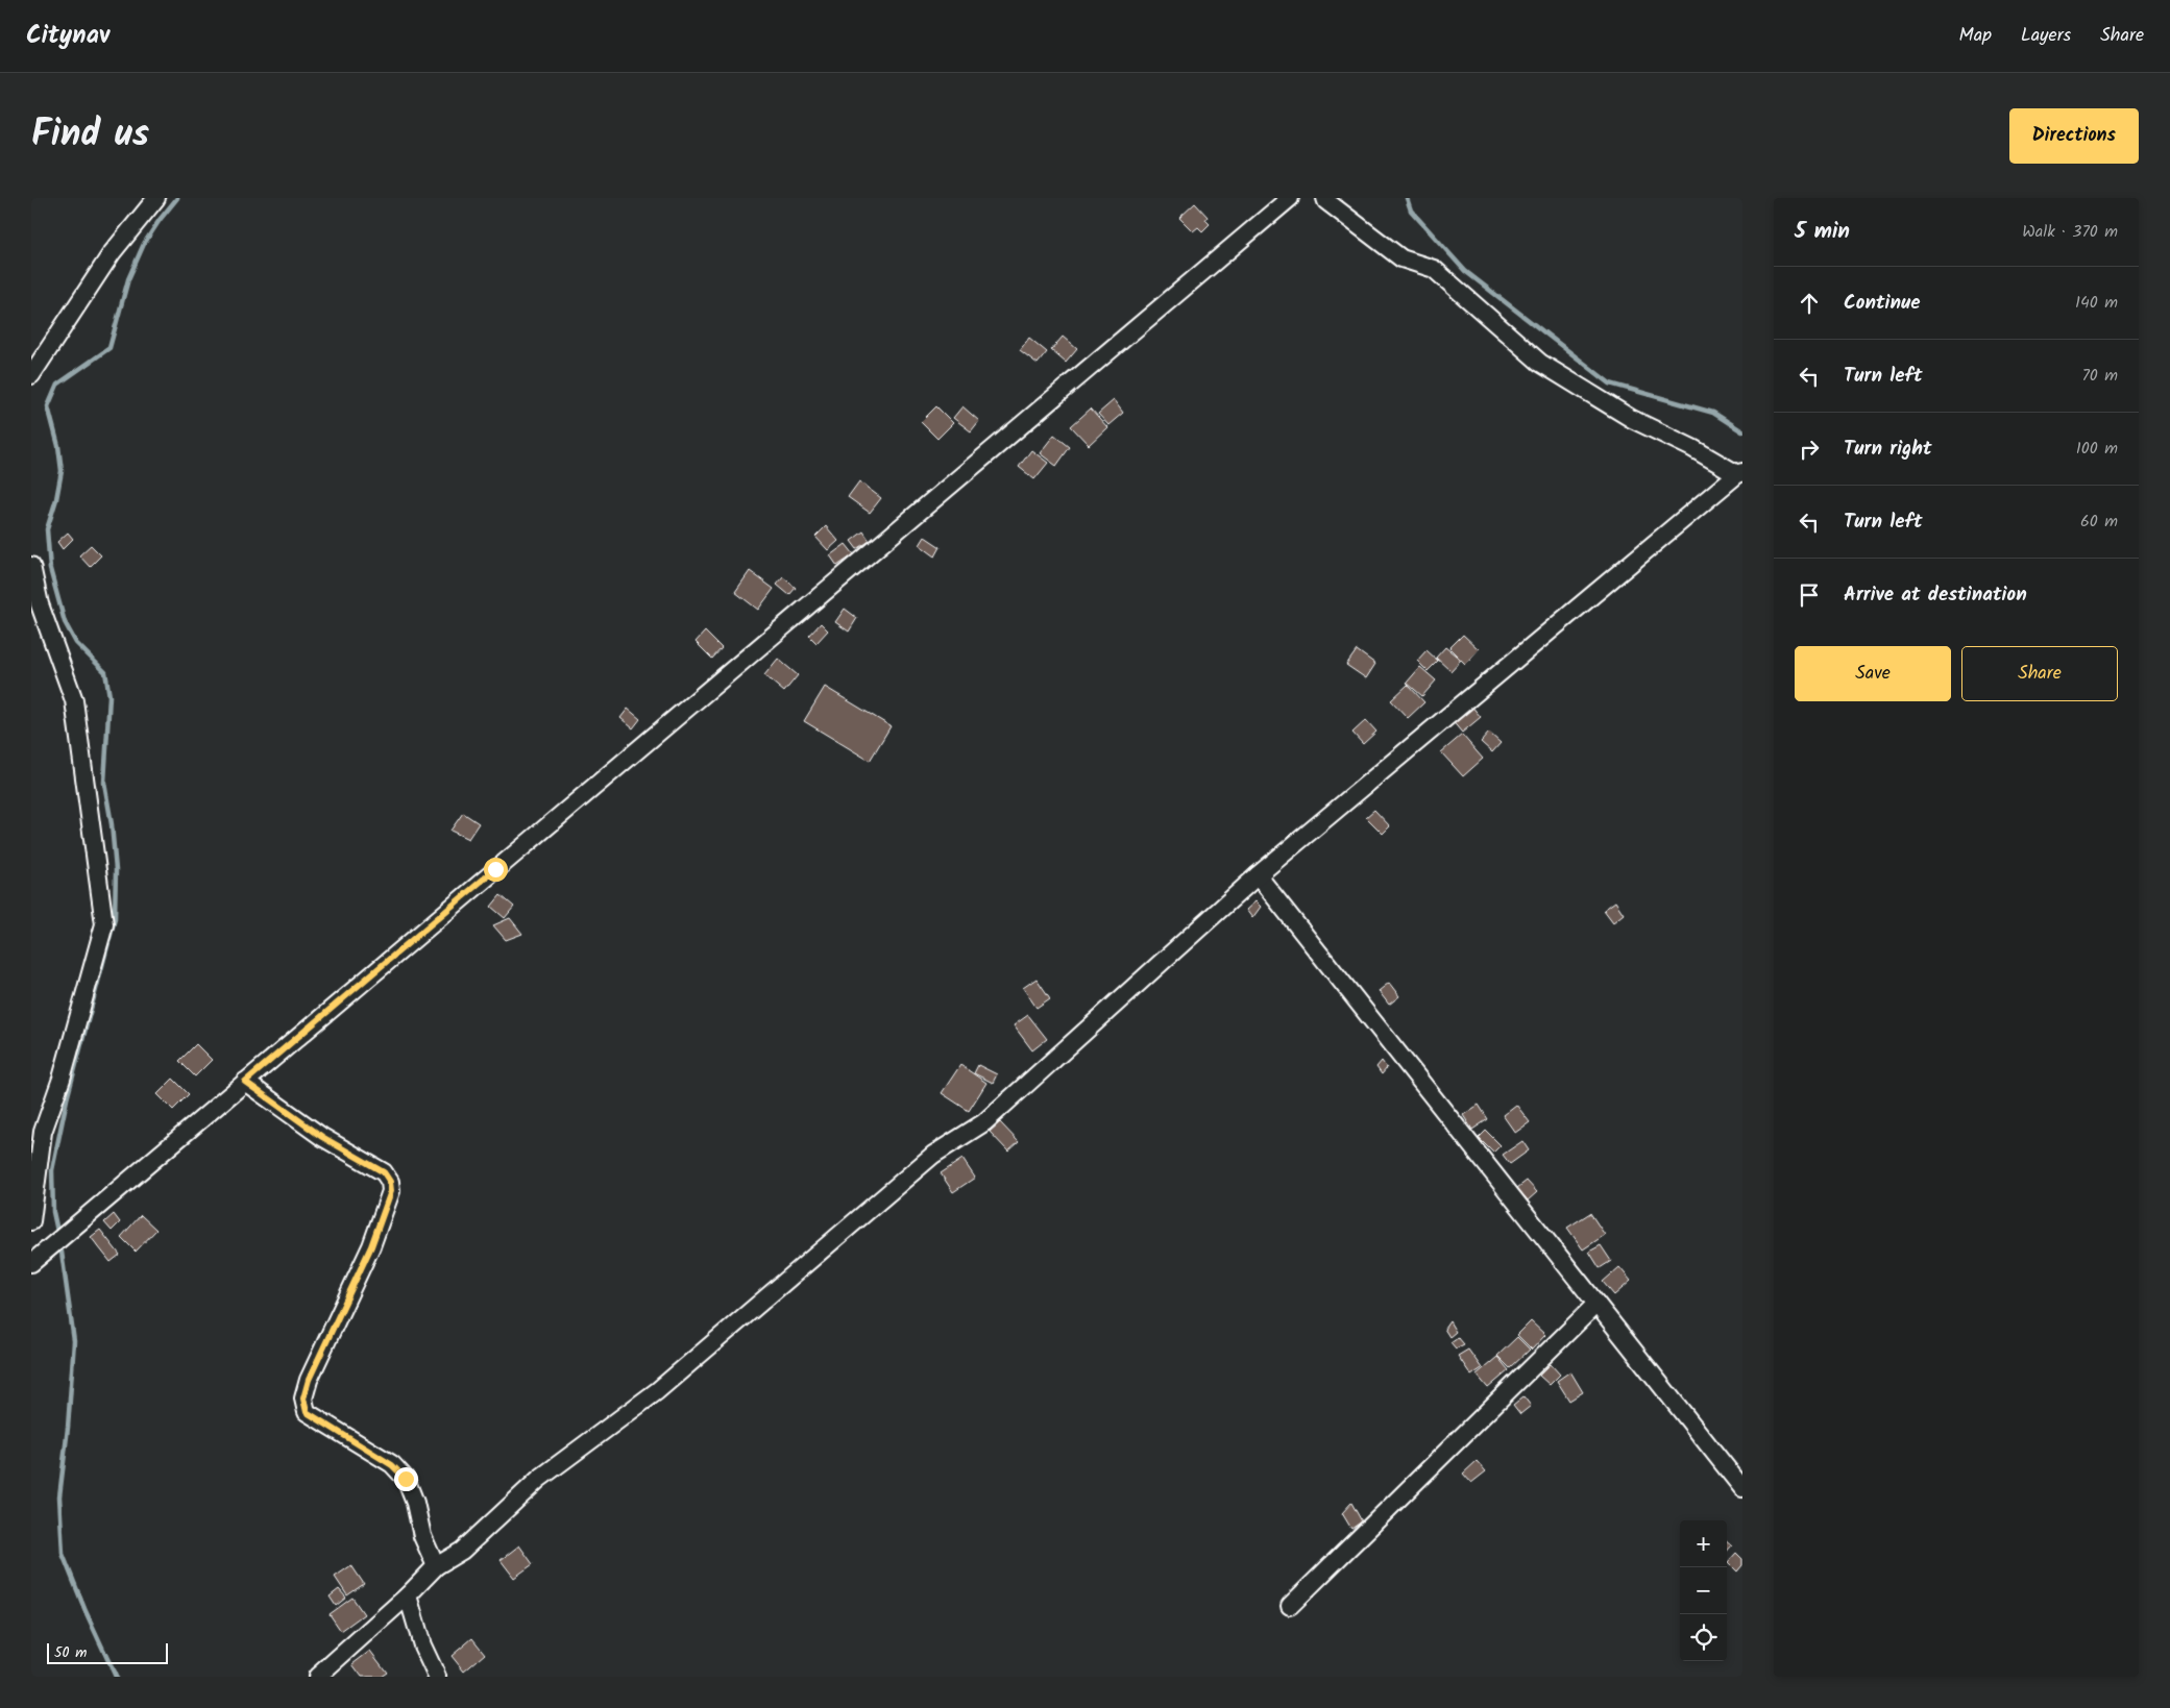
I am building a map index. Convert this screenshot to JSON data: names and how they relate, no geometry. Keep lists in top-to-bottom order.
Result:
{
  "scale_bar": "50 m",
  "page": {
    "header": "Citynav",
    "nav": ["Map", "Layers", "Share"],
    "title": "Find us",
    "buttons": [
      "Directions",
      ["Save", "Share"]
    ],
    "heading": ["5 min", "Walk · 370 m"],
    "list": [
      ["Continue", "140 m"],
      ["Turn left", "70 m"],
      ["Turn right", "100 m"],
      ["Turn left", "60 m"],
      "Arrive at destination"
    ],
    "map_buttons": ["+", "−"],
    "scale": "50 m"
  }
}
